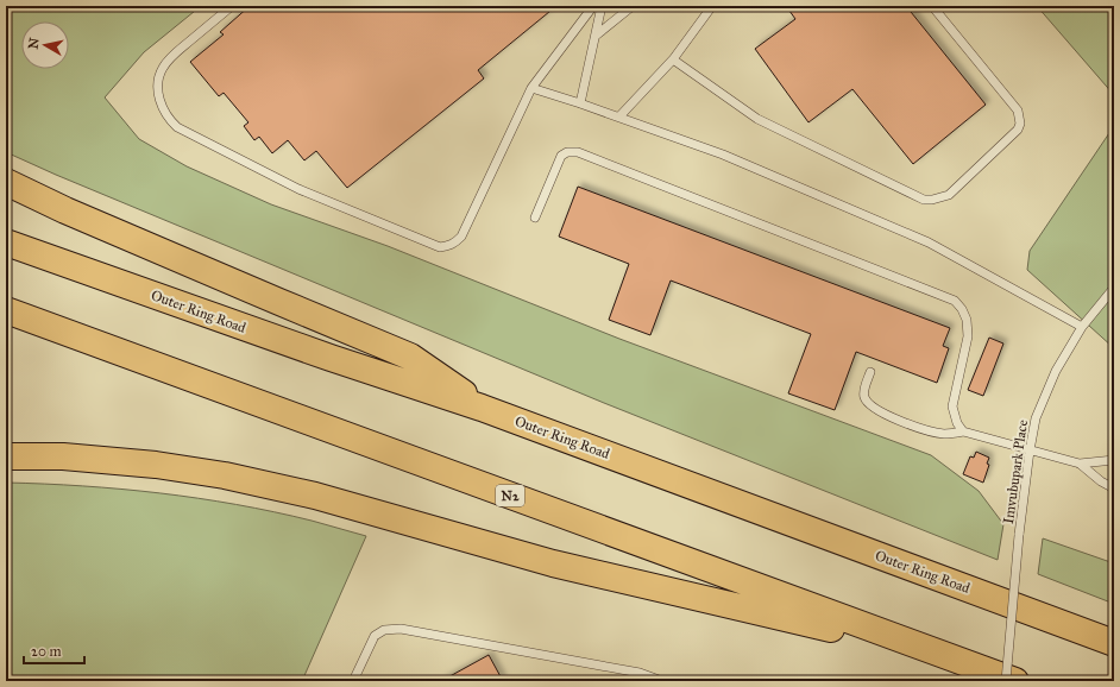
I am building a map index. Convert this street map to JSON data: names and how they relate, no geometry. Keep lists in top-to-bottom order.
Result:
{
  "streets": {
    "highway": ["Outer Ring Road", "N2"],
    "lane": ["Imvubupark Place"]
  },
  "scale_bar": "20 m",
  "north": "left"
}
